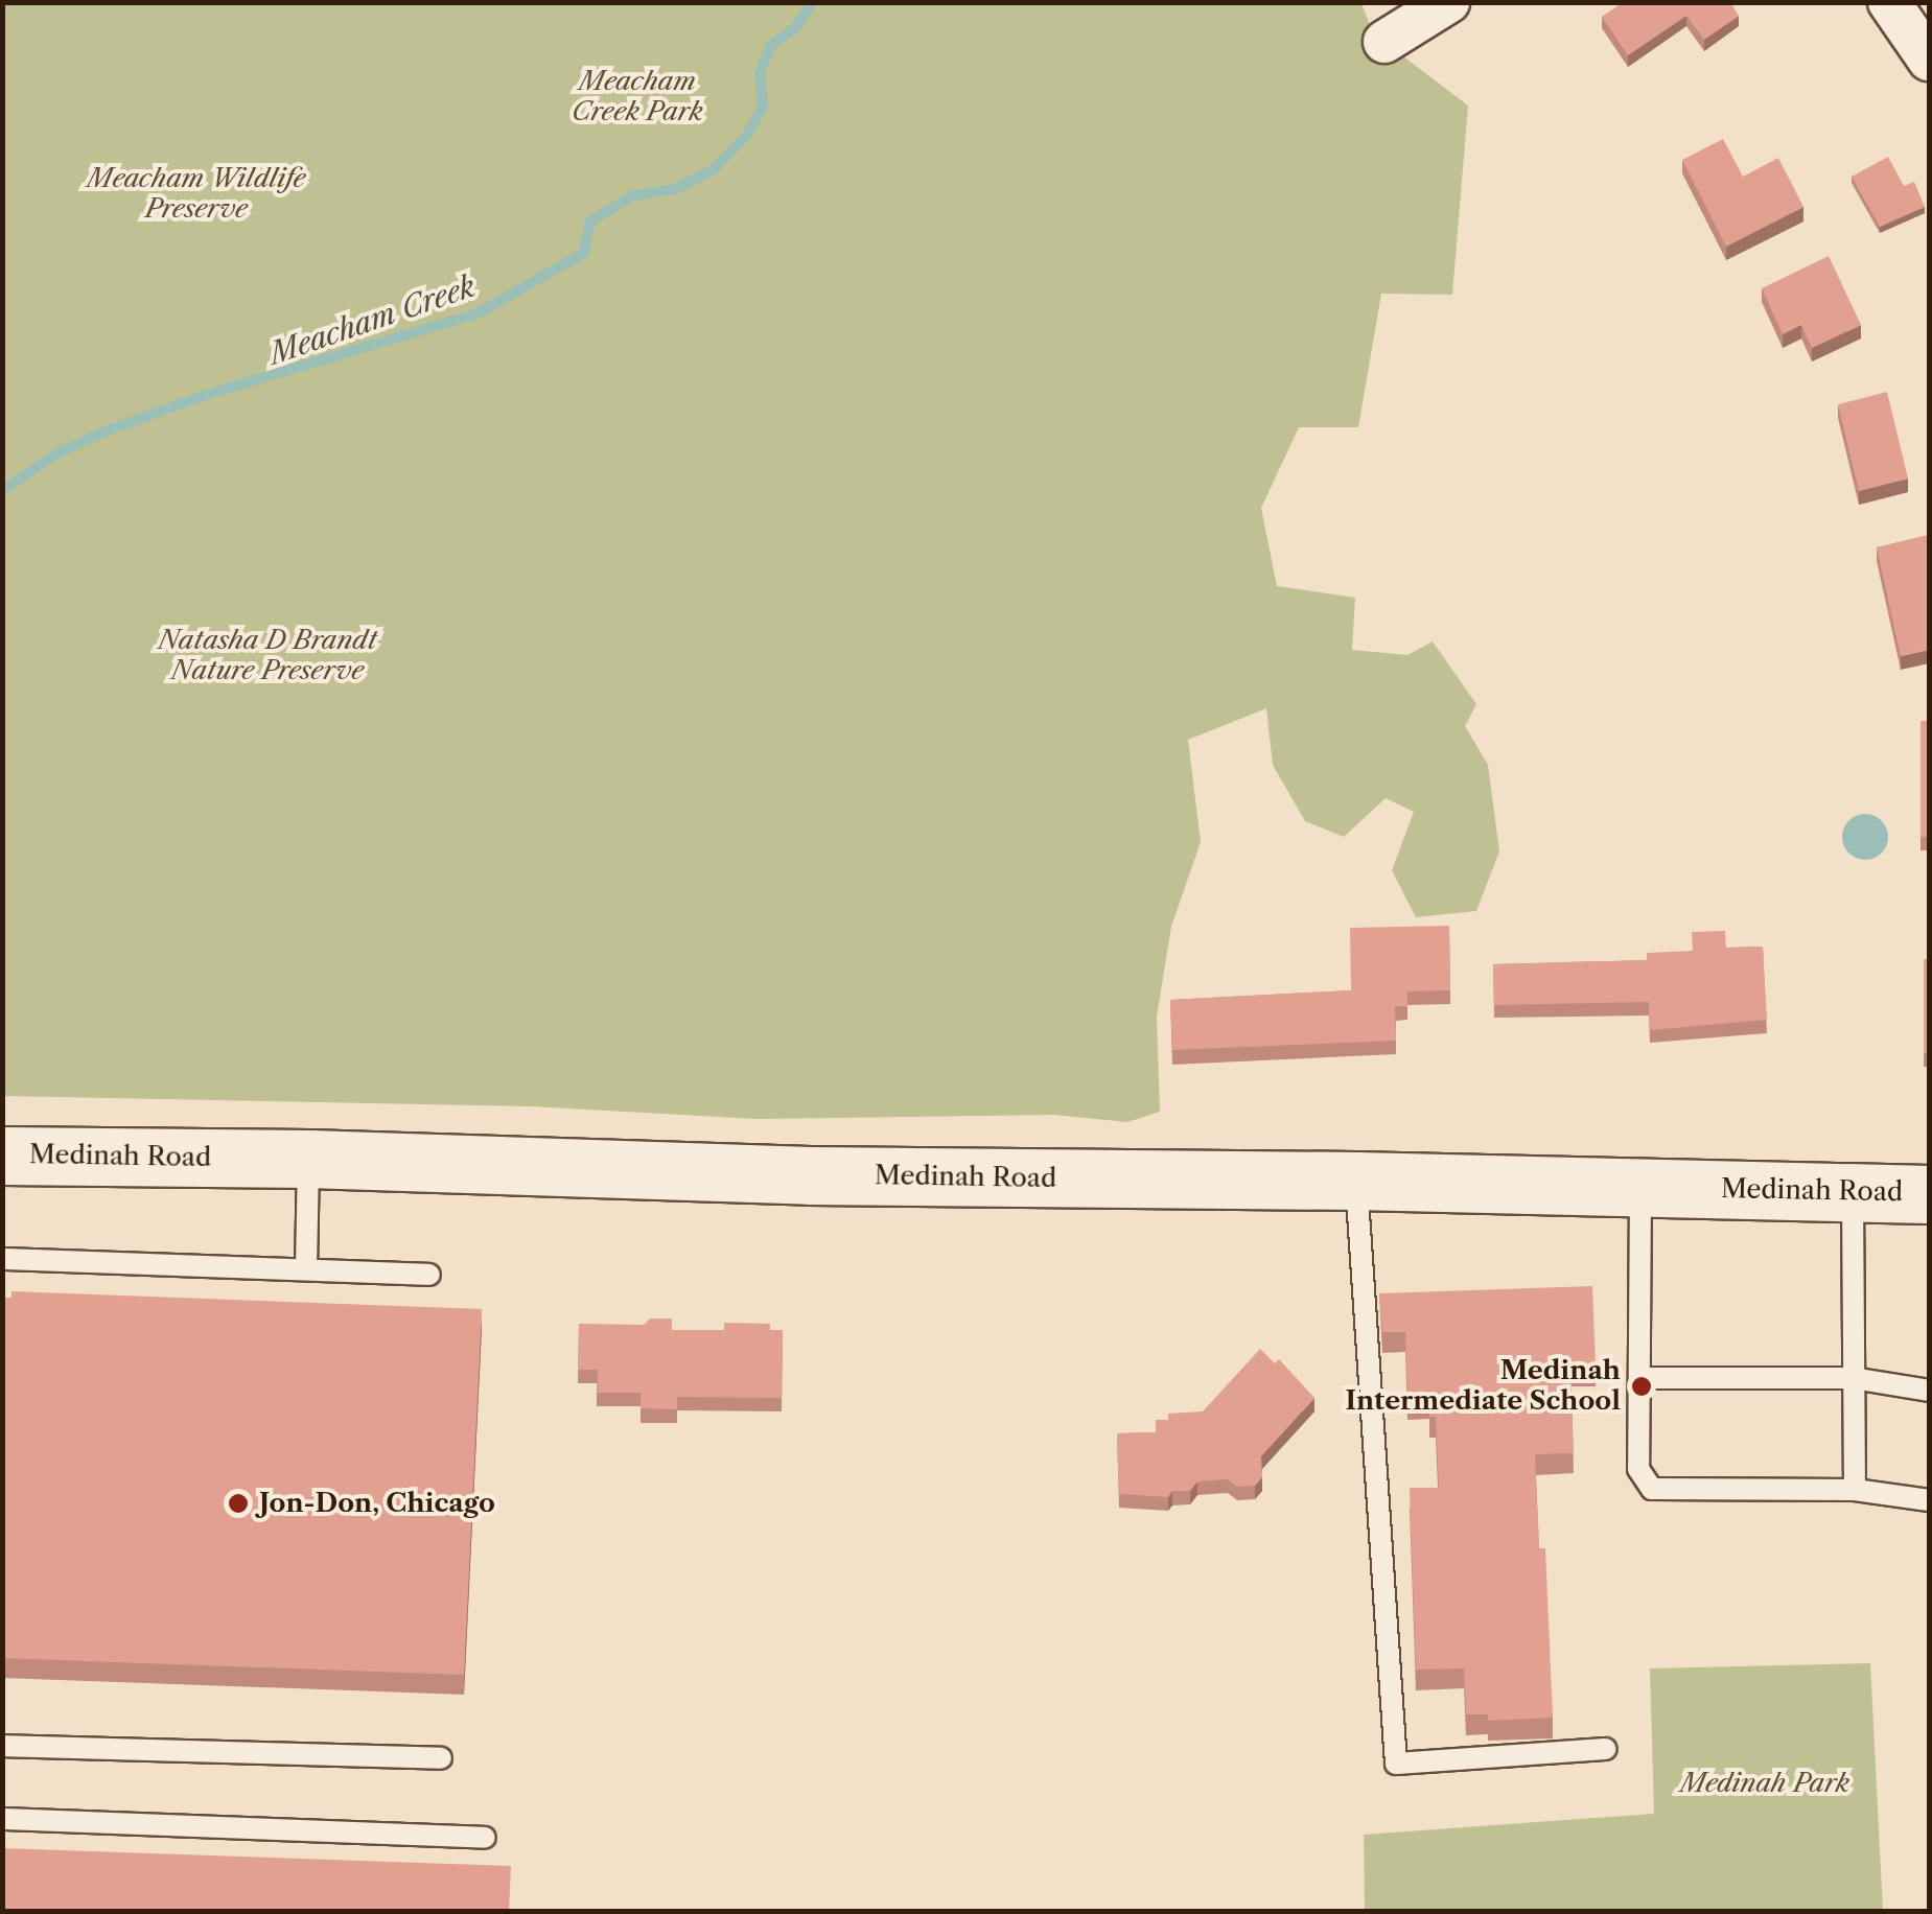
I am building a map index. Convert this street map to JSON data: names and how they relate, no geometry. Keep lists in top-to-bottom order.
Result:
{
  "streets": {
    "main road": ["Medinah Road"]
  },
  "water": ["Meacham Creek"],
  "parks": [
    "Meacham Creek Park",
    "Meacham Wildlife Preserve",
    "Natasha D Brandt Nature Preserve",
    "Medinah Park"
  ],
  "places": ["Medinah Intermediate School", "Jon-Don, Chicago"]
}
